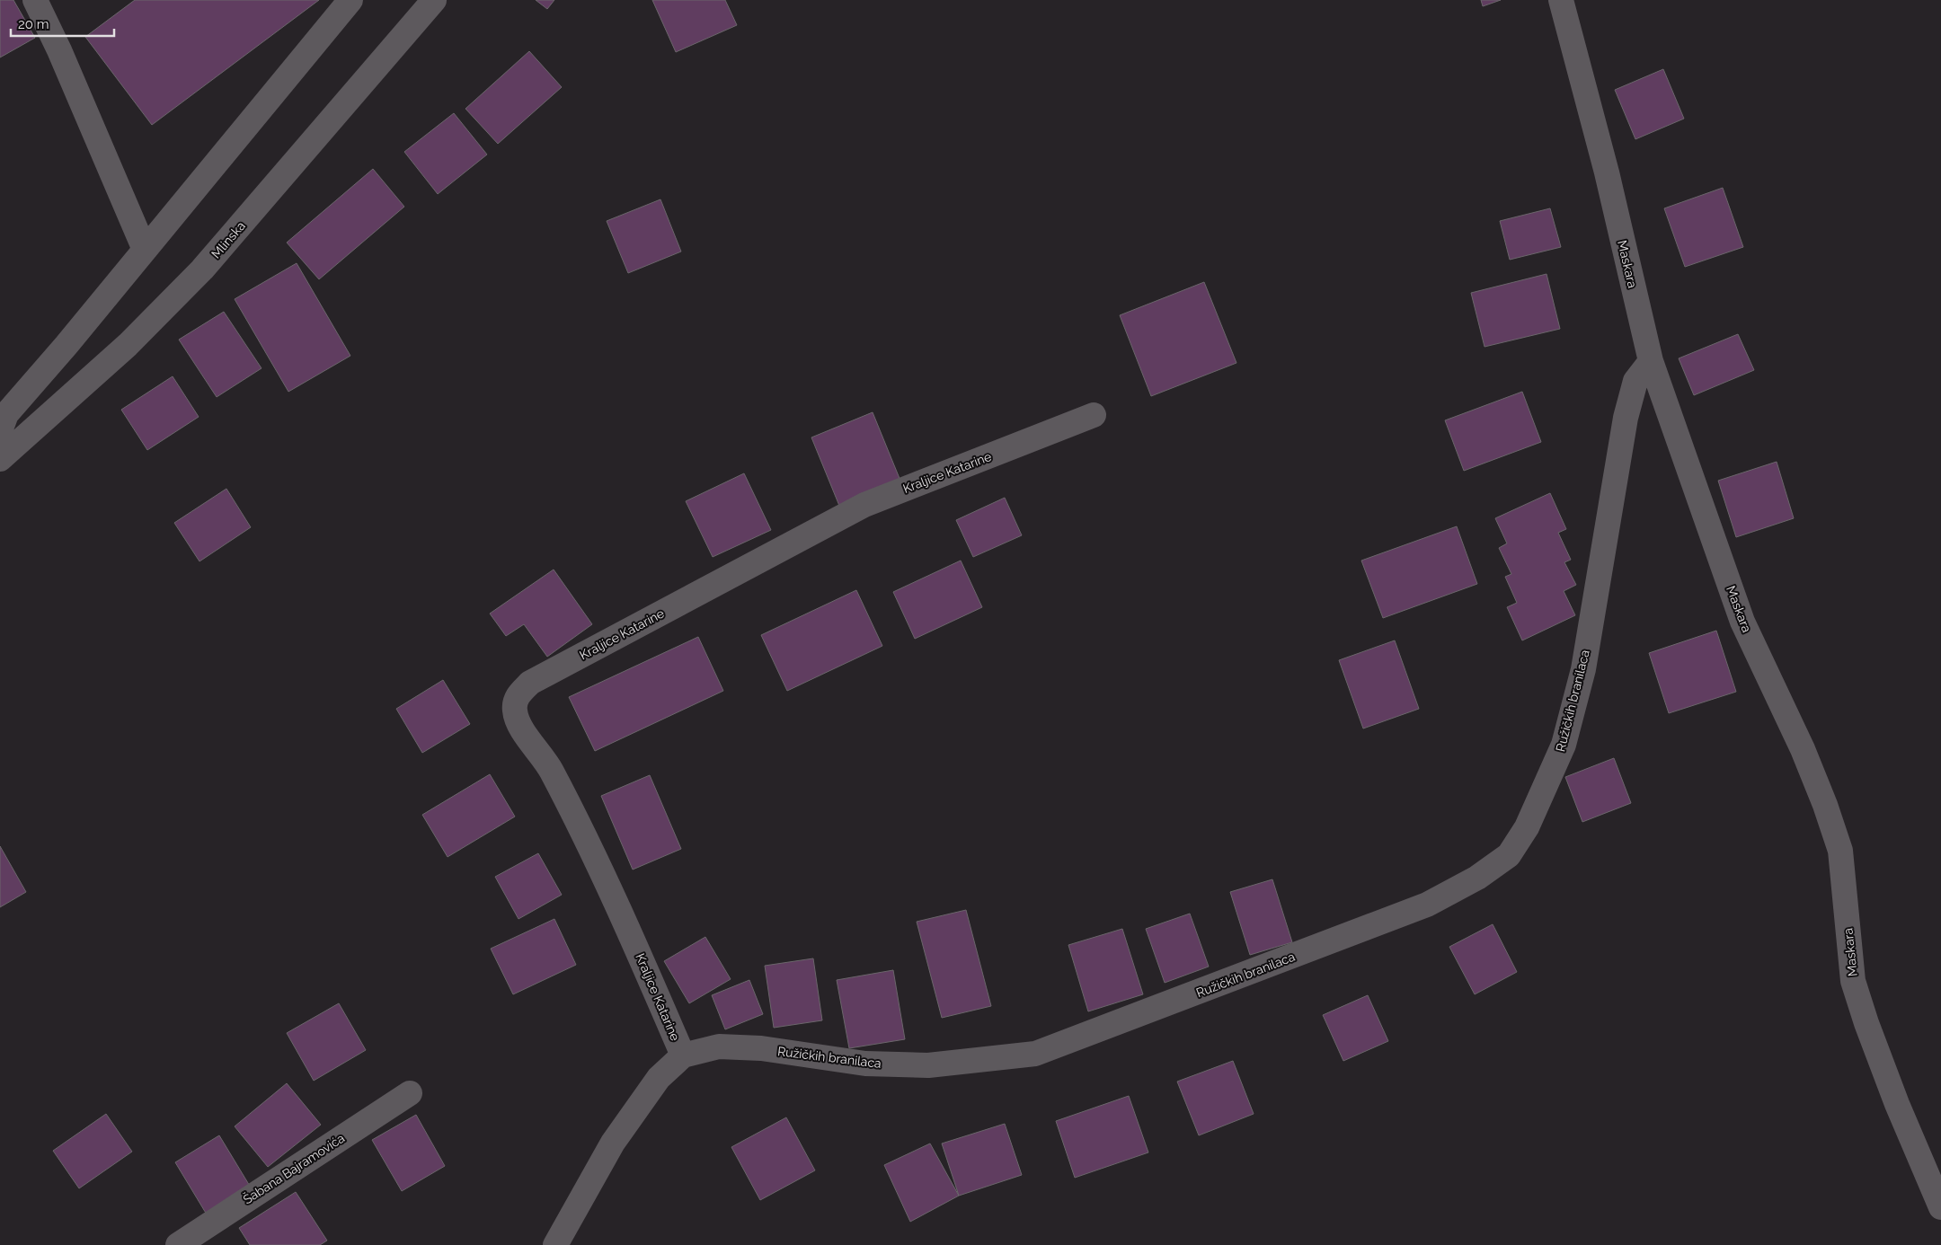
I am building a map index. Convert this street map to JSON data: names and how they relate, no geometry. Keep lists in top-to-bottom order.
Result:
{
  "streets": {
    "street": [
      "Mlinska",
      "Maskara",
      "Kraljice Katarine",
      "Ružičkih branilaca",
      "Šabana Bajramovića"
    ]
  },
  "crossings": [
    ["Maskara", "Ružičkih branilaca"],
    ["Kraljice Katarine", "Ružičkih branilaca"]
  ],
  "scale_bar": "20 m"
}
